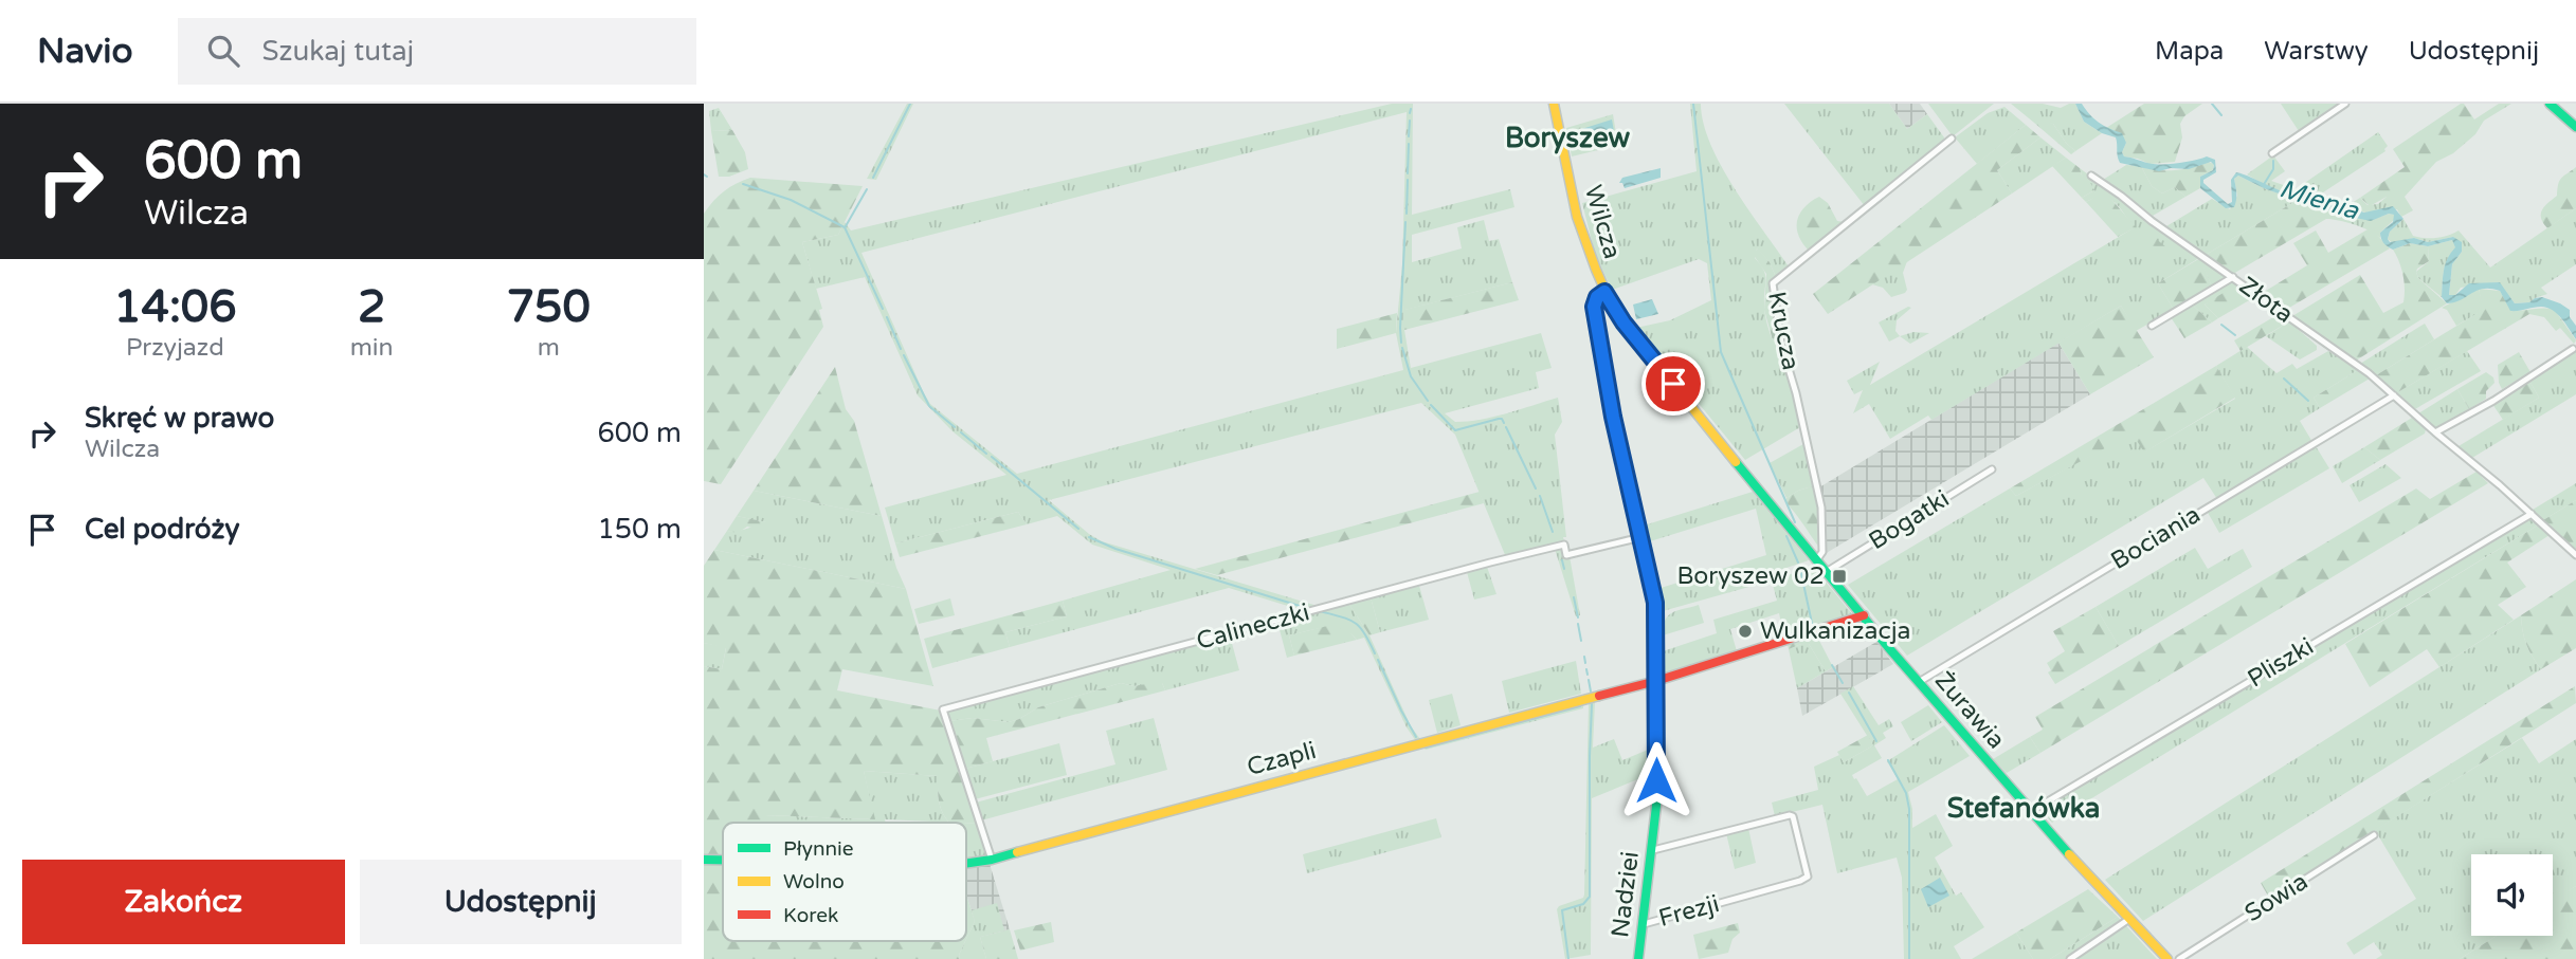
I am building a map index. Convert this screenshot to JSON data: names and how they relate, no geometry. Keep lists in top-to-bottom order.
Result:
{
  "streets": {
    "street": [
      "Wilcza",
      "Złota",
      "Krucza",
      "Bogatki",
      "Bociania",
      "Calineczki",
      "Pliszki",
      "Żurawia",
      "Czapli",
      "Nadziei",
      "Sowia",
      "Frezji"
    ]
  },
  "crossings": [
    ["Wilcza", "Żurawia"],
    ["Wilcza", "Nadziei"],
    ["Złota", "Bociania"],
    ["Złota", "Pliszki"],
    ["Krucza", "Żurawia"],
    ["Bogatki", "Żurawia"],
    ["Bociania", "Żurawia"],
    ["Calineczki", "Czapli"],
    ["Calineczki", "Nadziei"],
    ["Pliszki", "Żurawia"],
    ["Żurawia", "Czapli"],
    ["Czapli", "Nadziei"],
    ["Nadziei", "Frezji"]
  ],
  "districts": ["Boryszew", "Stefanówka"],
  "water": ["Mienia"],
  "places": {
    "transit": ["Boryszew 02"],
    "other": ["Wulkanizacja"]
  },
  "legend": ["Płynnie", "Wolno", "Korek"],
  "page": {
    "header": "Navio",
    "search": "Szukaj tutaj",
    "nav": ["Mapa", "Warstwy", "Udostępnij"],
    "turn": ["600 m", "Wilcza"],
    "eta": [
      "14:06",
      "Przyjazd",
      "2",
      "min",
      "750",
      "m"
    ],
    "list": [
      {
        "name": "Skręć w prawo",
        "note": "Wilcza",
        "value": "600 m"
      },
      {
        "name": "Cel podróży",
        "value": "150 m"
      }
    ],
    "buttons": ["Zakończ", "Udostępnij"]
  }
}
